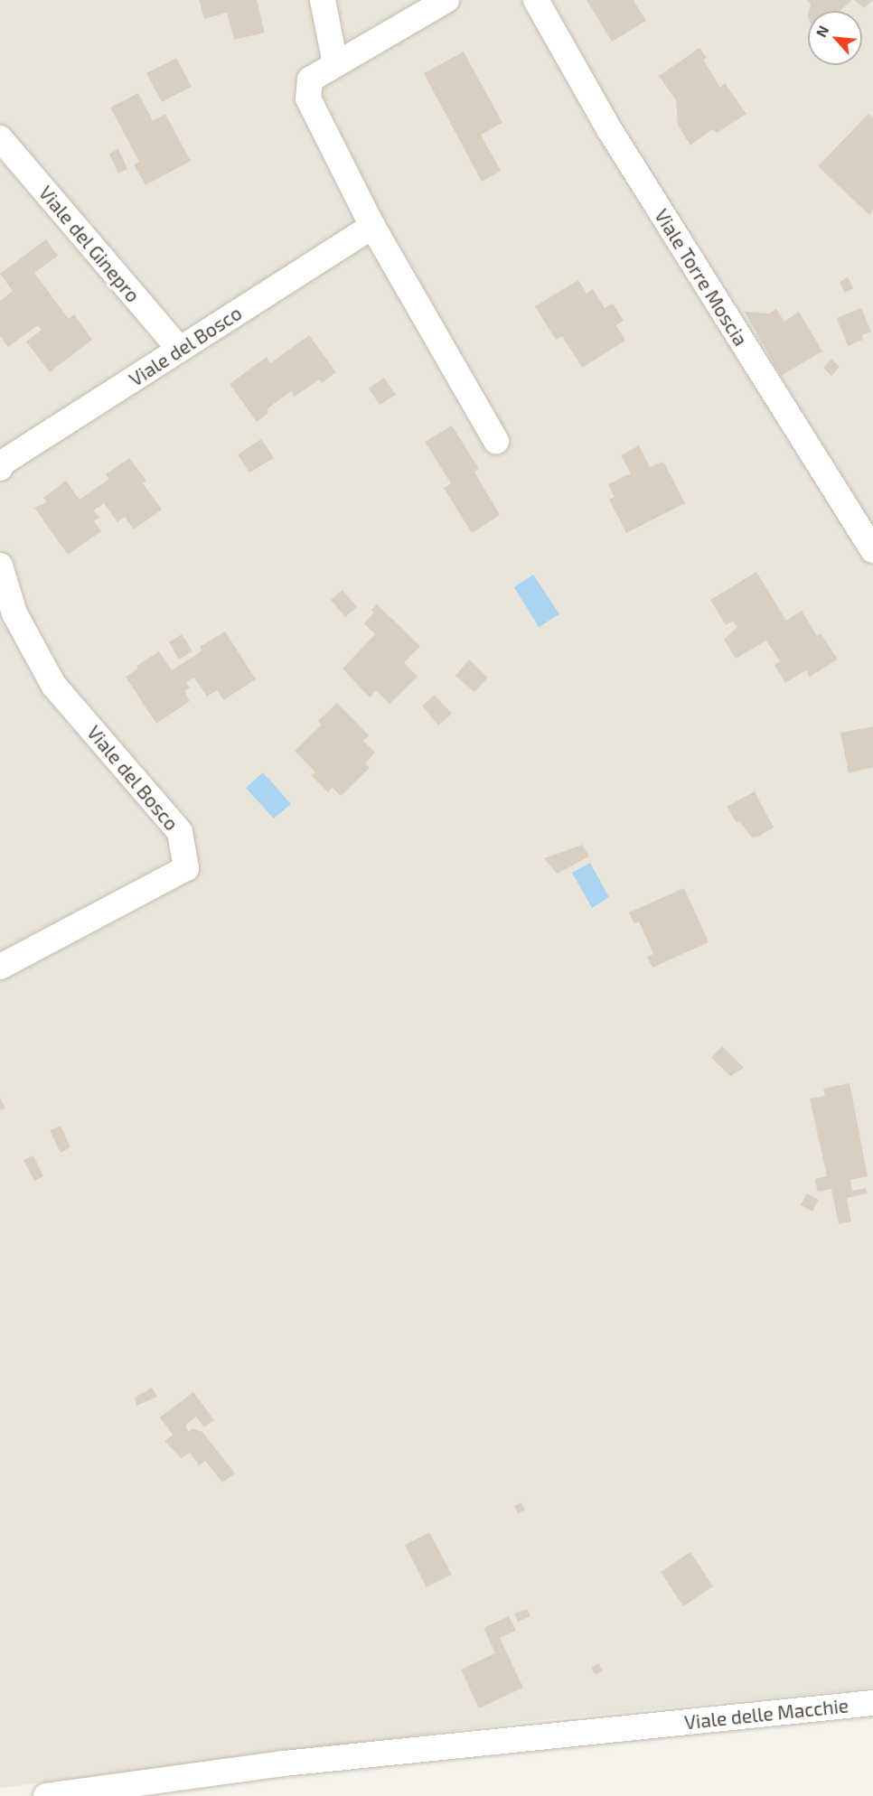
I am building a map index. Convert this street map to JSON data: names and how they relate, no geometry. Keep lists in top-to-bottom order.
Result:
{
  "streets": {
    "street": [
      "Viale del Ginepro",
      "Viale Torre Moscia",
      "Viale del Bosco",
      "Viale delle Macchie"
    ]
  },
  "crossings": [
    ["Viale del Ginepro", "Viale del Bosco"]
  ],
  "north": "top left"
}
